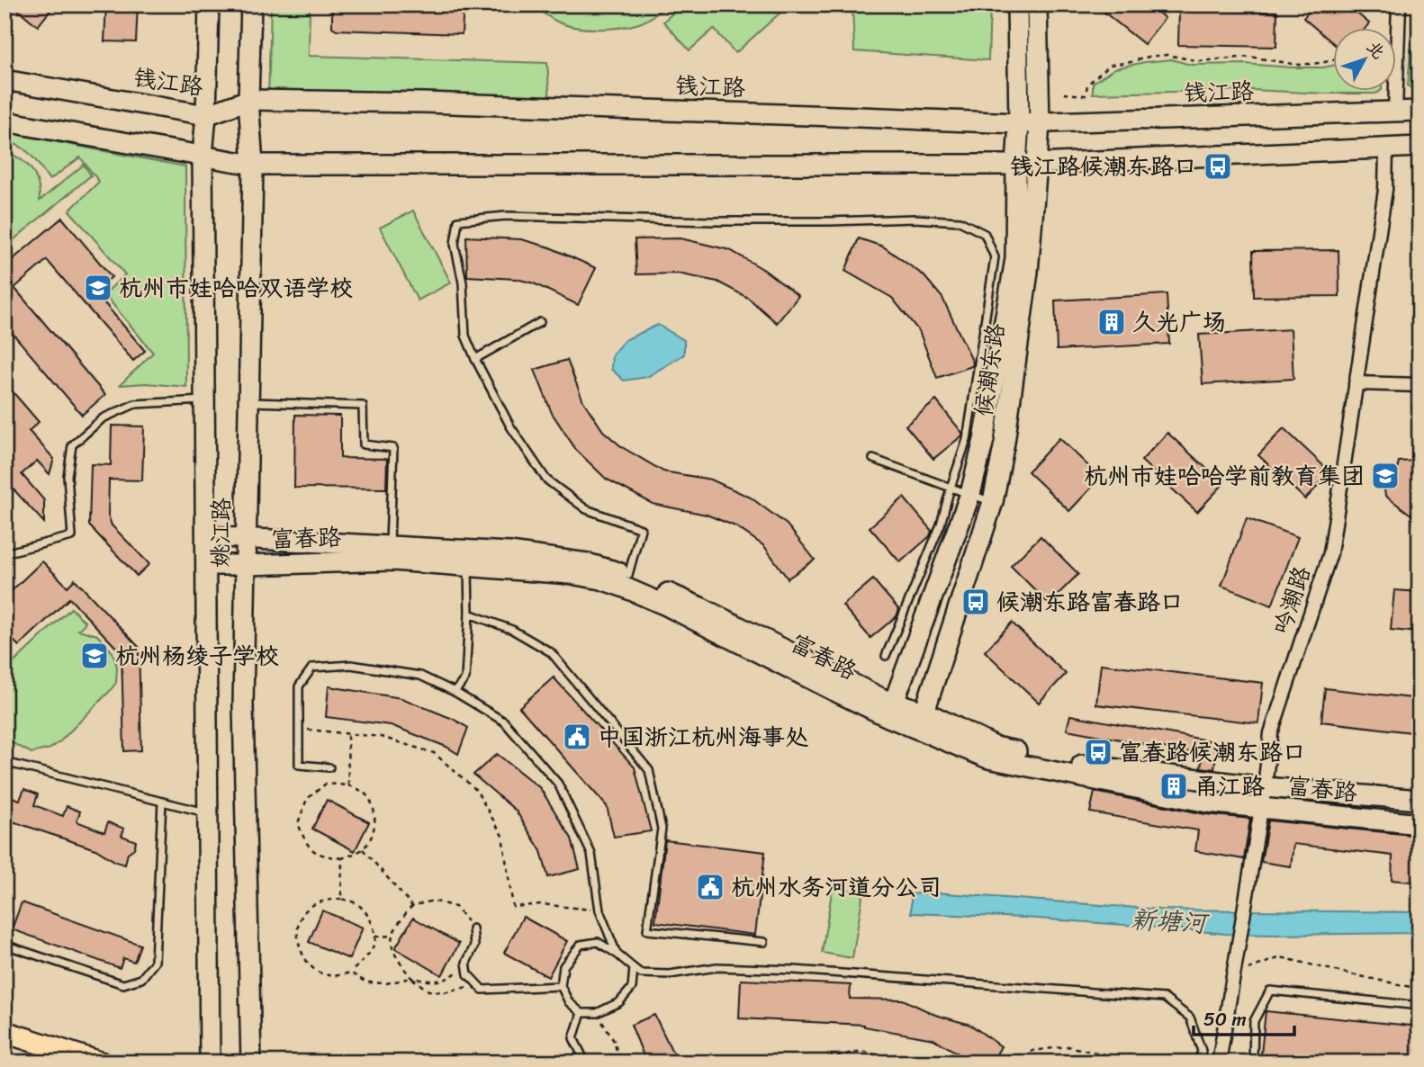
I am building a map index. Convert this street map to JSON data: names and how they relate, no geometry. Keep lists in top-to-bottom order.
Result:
{
  "streets": {
    "street": [
      "钱江路",
      "候潮东路",
      "姚江路",
      "富春路",
      "吟潮路"
    ]
  },
  "crossings": [
    ["钱江路", "候潮东路"],
    ["钱江路", "姚江路"],
    ["候潮东路", "富春路"],
    ["姚江路", "富春路"],
    ["富春路", "吟潮路"]
  ],
  "water": ["新塘河"],
  "places": {
    "bus stop": ["钱江路候潮东路口", "候潮东路富春路口", "富春路候潮东路口"],
    "school or university": ["杭州市娃哈哈双语学校", "杭州市娃哈哈学前教育集团", "杭州杨绫子学校"],
    "building": ["久光广场", "甬江路"],
    "public building": ["中国浙江杭州海事处", "杭州水务河道分公司"]
  },
  "scale_bar": "50 m",
  "north": "top right"
}
